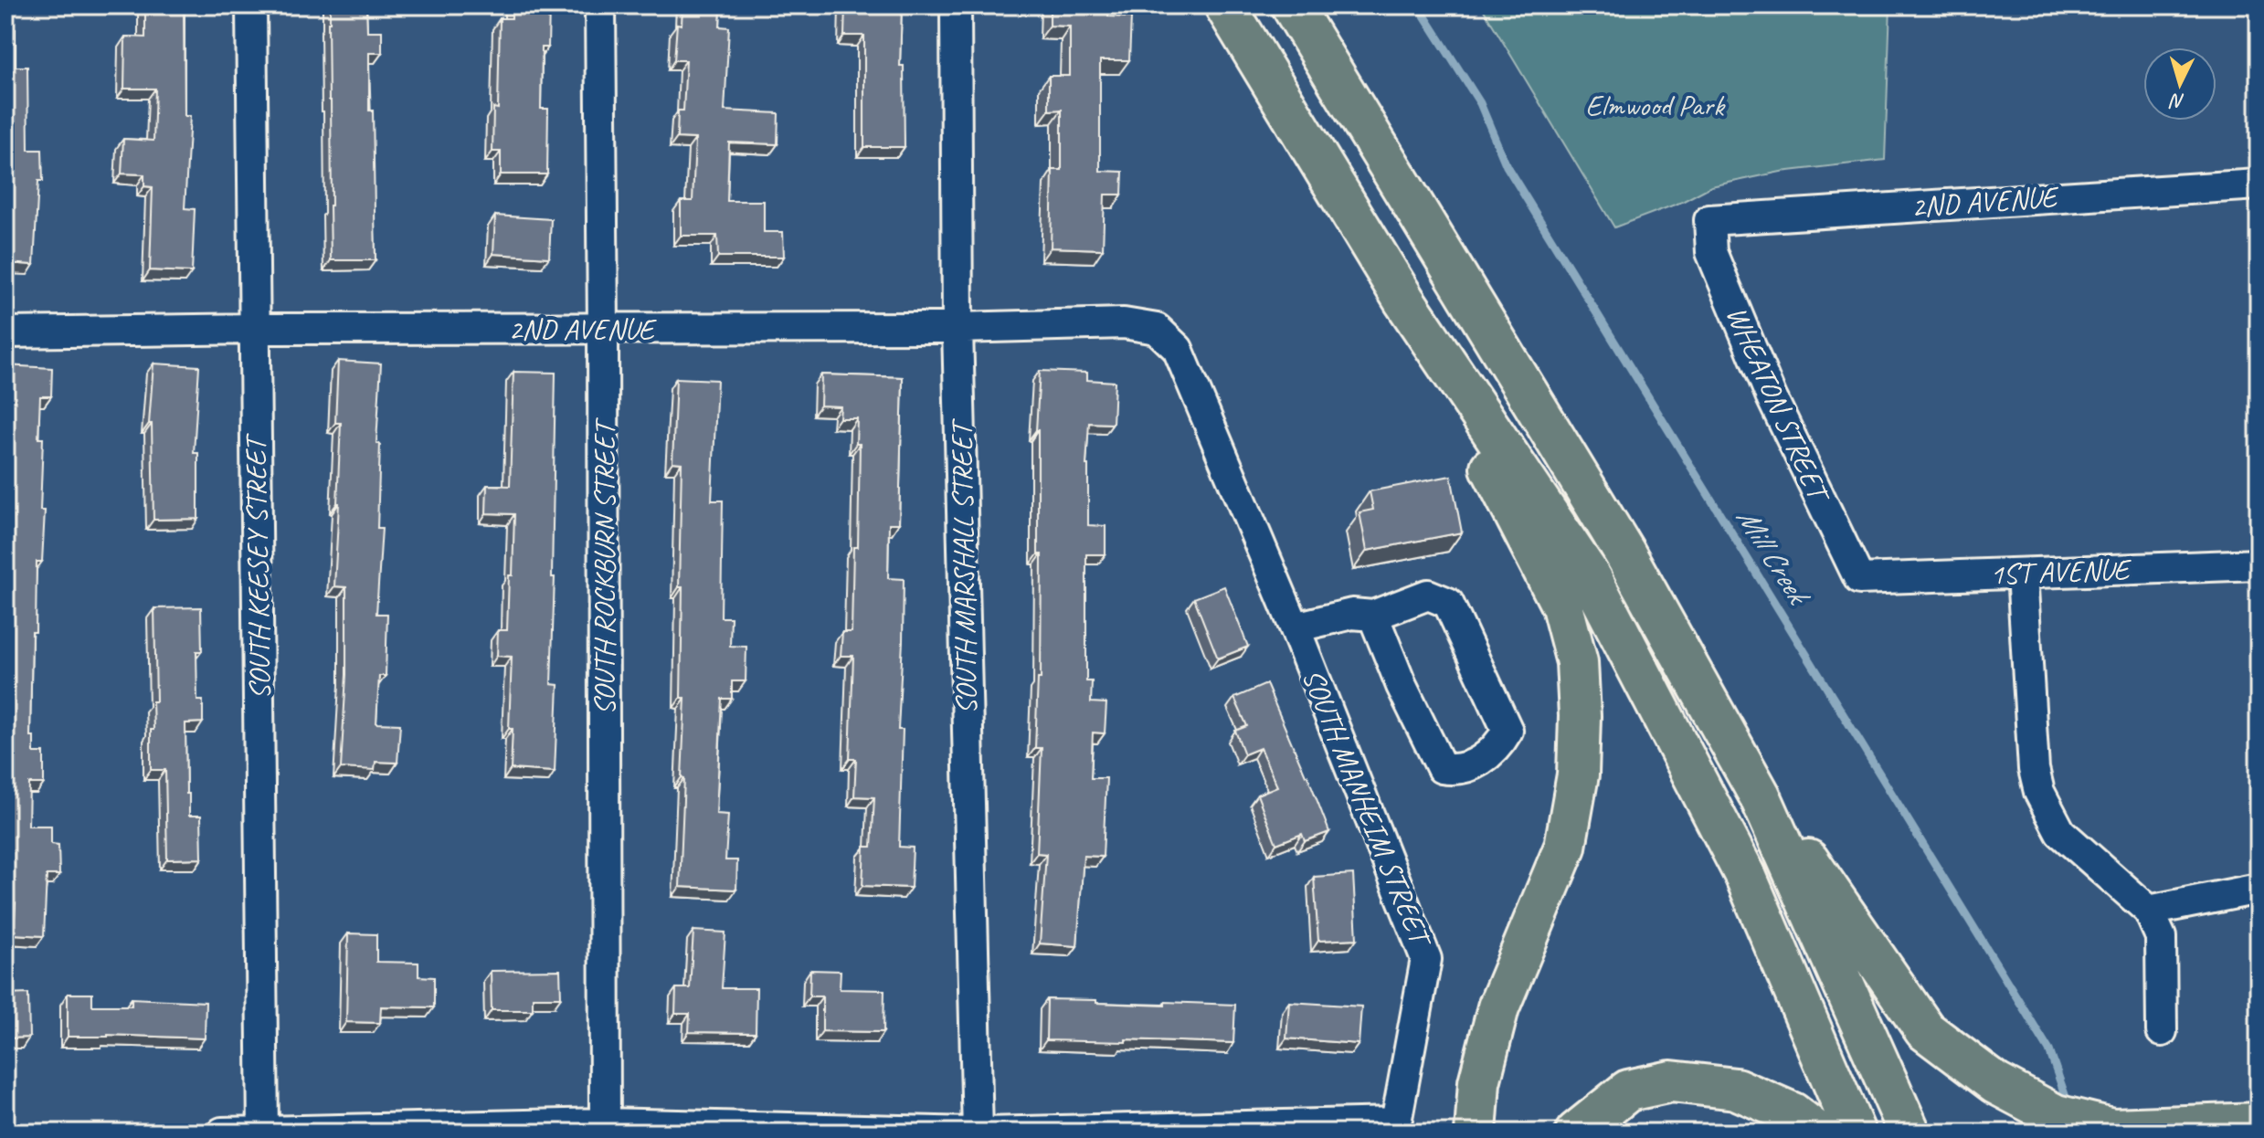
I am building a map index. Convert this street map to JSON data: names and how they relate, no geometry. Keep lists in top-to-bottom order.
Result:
{
  "streets": {
    "street": [
      "2ND AVENUE",
      "WHEATON STREET",
      "SOUTH KEESEY STREET",
      "SOUTH ROCKBURN STREET",
      "SOUTH MARSHALL STREET",
      "1ST AVENUE",
      "SOUTH MANHEIM STREET"
    ]
  },
  "crossings": [
    ["2ND AVENUE", "WHEATON STREET"],
    ["2ND AVENUE", "SOUTH KEESEY STREET"],
    ["2ND AVENUE", "SOUTH ROCKBURN STREET"],
    ["2ND AVENUE", "SOUTH MARSHALL STREET"],
    ["2ND AVENUE", "SOUTH MANHEIM STREET"],
    ["WHEATON STREET", "1ST AVENUE"]
  ],
  "water": ["Mill Creek"],
  "parks": ["Elmwood Park"],
  "north": "bottom"
}
